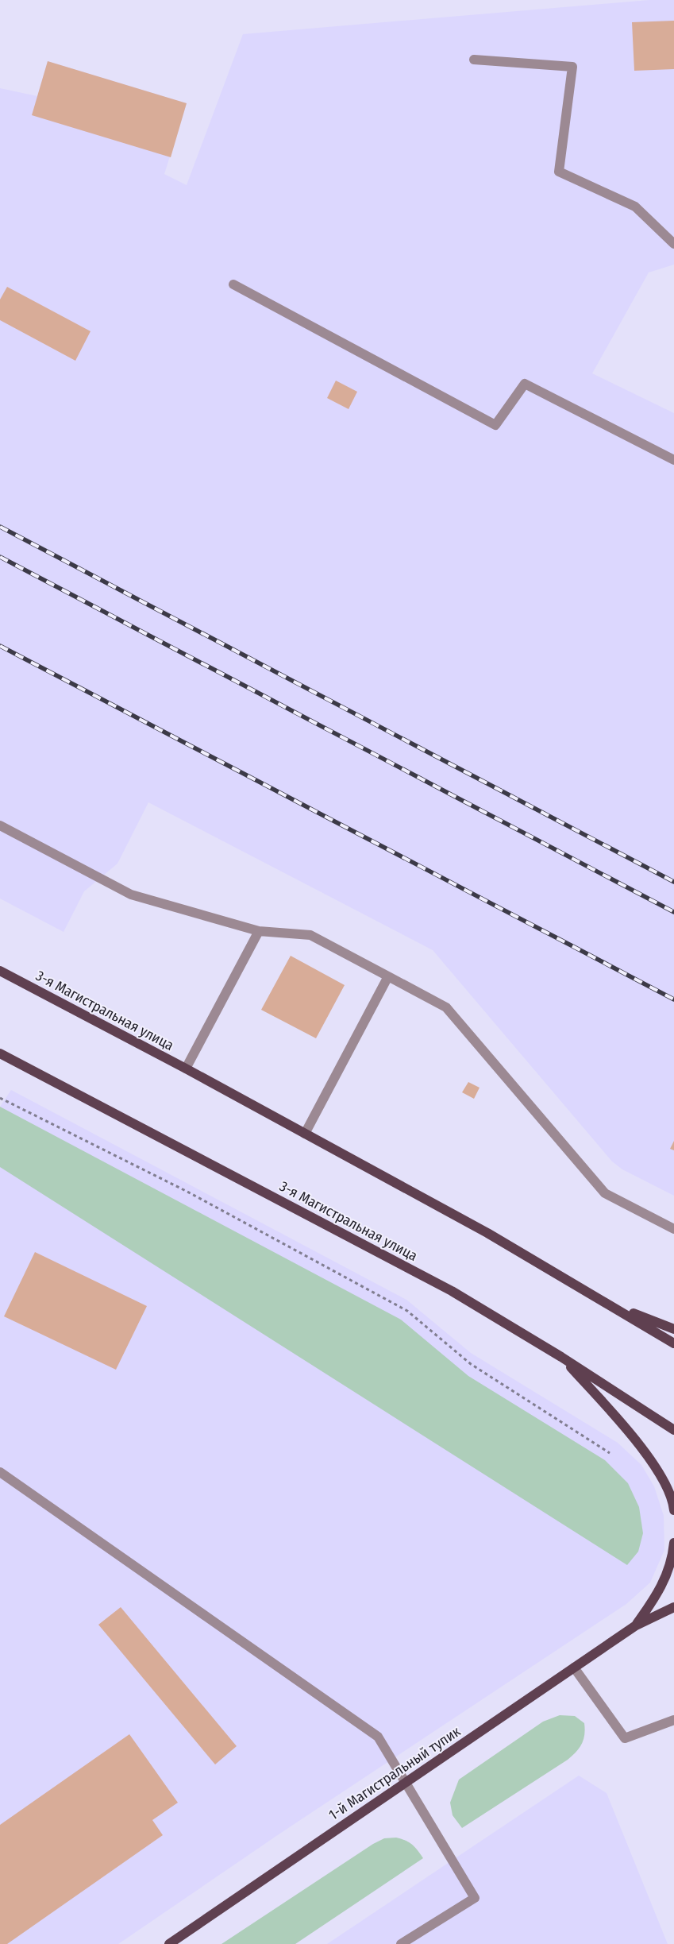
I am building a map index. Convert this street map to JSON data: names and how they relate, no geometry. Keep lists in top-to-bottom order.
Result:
{
  "streets": {
    "main road": ["3-я Магистральная улица", "1-й Магистральный тупик"]
  }
}
